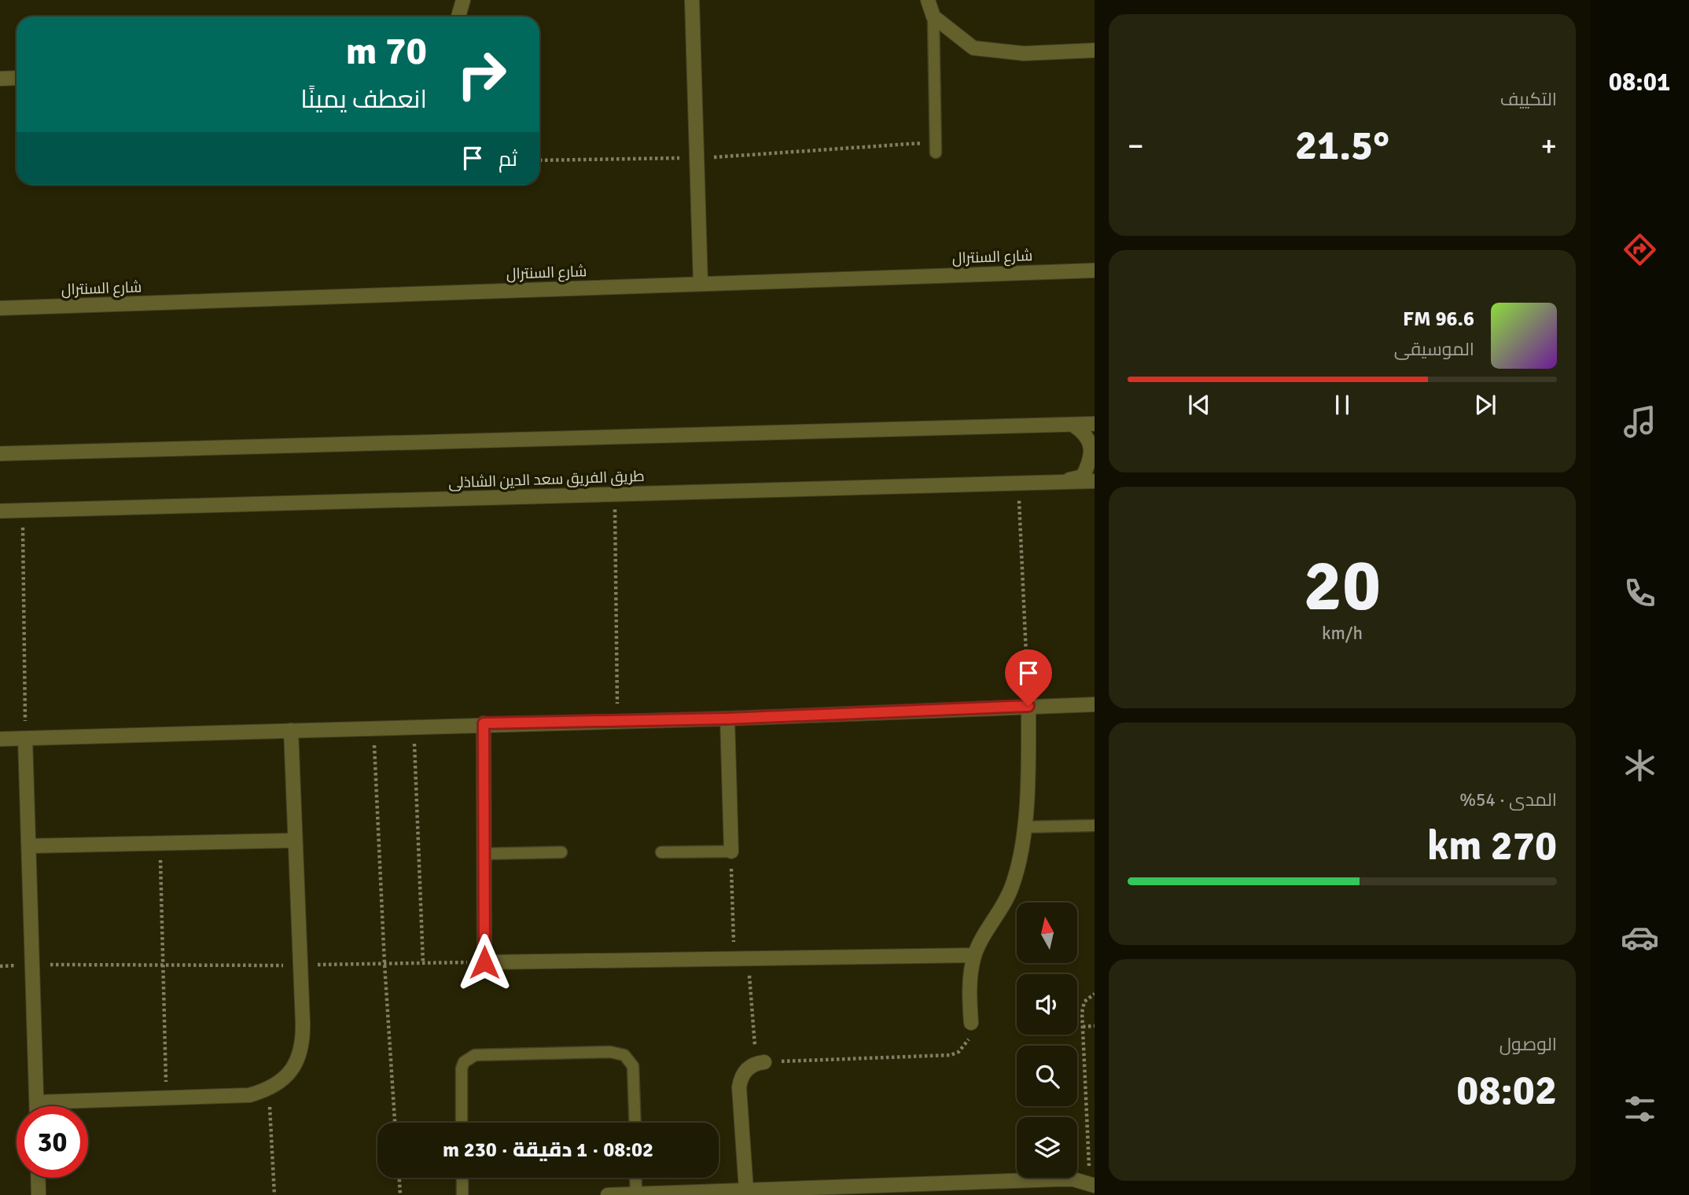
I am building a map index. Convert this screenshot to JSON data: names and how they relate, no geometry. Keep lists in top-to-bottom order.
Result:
{
  "streets": {
    "street": ["شارع السنترال", "طريق الفريق سعد الدين الشاذلى"]
  },
  "north": "top",
  "page": {
    "tabs": "08:01",
    "tile": [
      "التكييف",
      ["20", "km/h"],
      ["المدى · 54%", "270 km"],
      ["الوصول", "08:02"]
    ],
    "turn": ["70 m", "انعطف يمينًا"],
    "heat": ["−", "21.5°", "+"],
    "then": "ثم",
    "song": ["96.6 FM", "الموسيقى"],
    "limit": "30",
    "trip": "08:02 · 1 دقيقة · 230 m"
  }
}
